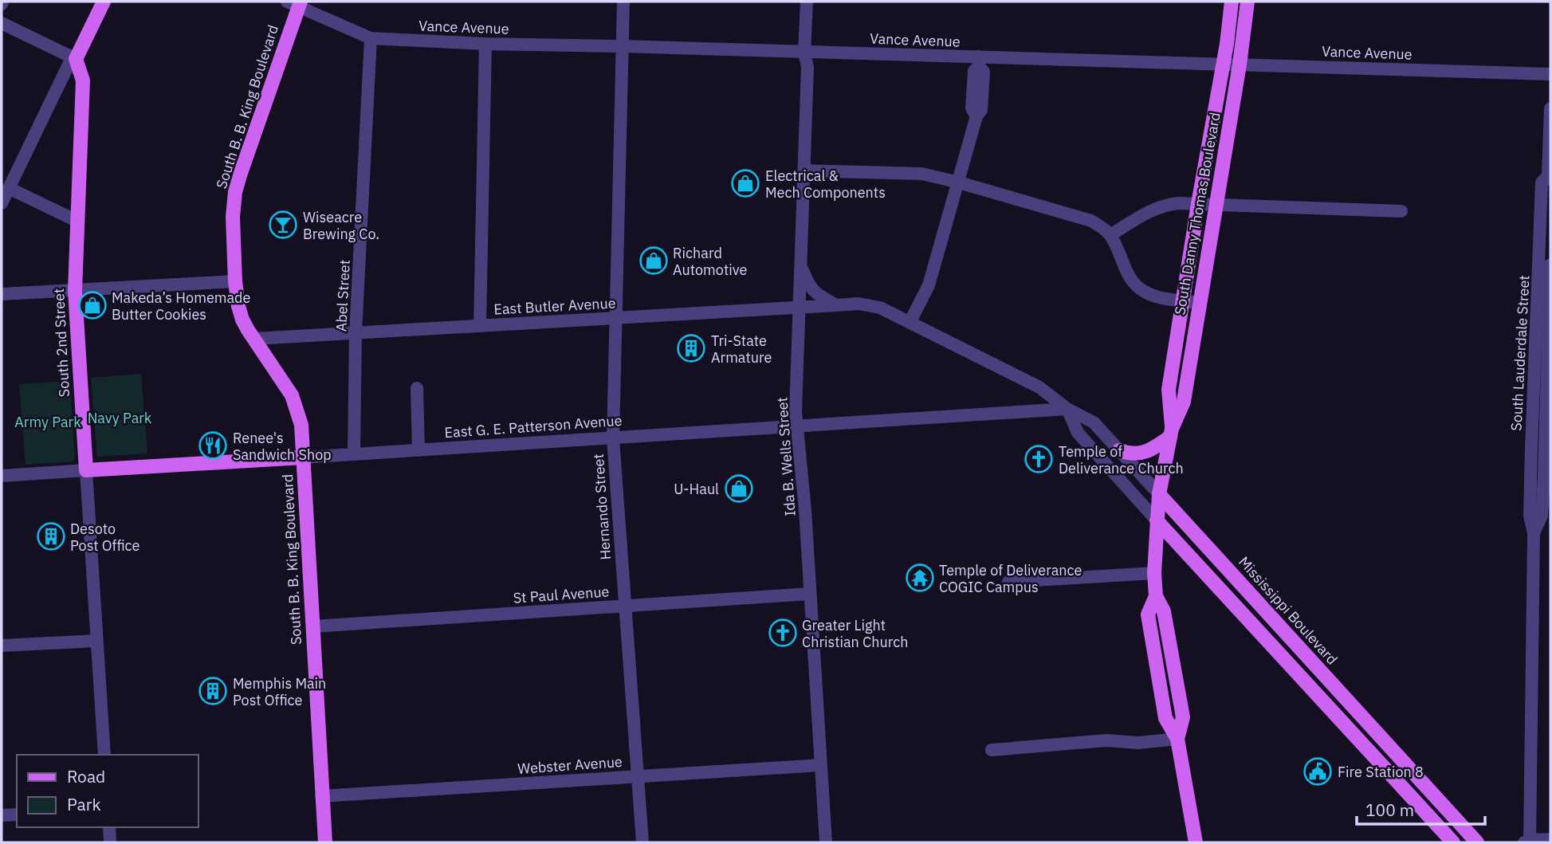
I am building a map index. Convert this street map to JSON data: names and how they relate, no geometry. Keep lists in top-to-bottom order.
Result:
{
  "streets": {
    "main road": [
      "South B. B. King Boulevard",
      "South Danny Thomas Boulevard",
      "South 2nd Street",
      "East G. E. Patterson Avenue",
      "Mississippi Boulevard"
    ],
    "street": [
      "Vance Avenue",
      "Abel Street",
      "East Butler Avenue",
      "South Lauderdale Street",
      "Ida B. Wells Street",
      "Hernando Street",
      "St Paul Avenue",
      "Webster Avenue"
    ]
  },
  "crossings": [
    ["Vance Avenue", "South B. B. King Boulevard"],
    ["Vance Avenue", "South Danny Thomas Boulevard"],
    ["Vance Avenue", "Abel Street"],
    ["Vance Avenue", "Ida B. Wells Street"],
    ["Vance Avenue", "Hernando Street"],
    ["South B. B. King Boulevard", "East Butler Avenue"],
    ["South B. B. King Boulevard", "East G. E. Patterson Avenue"],
    ["South B. B. King Boulevard", "St Paul Avenue"],
    ["South B. B. King Boulevard", "Webster Avenue"],
    ["South Danny Thomas Boulevard", "Mississippi Boulevard"],
    ["Abel Street", "East Butler Avenue"],
    ["Abel Street", "East G. E. Patterson Avenue"],
    ["East Butler Avenue", "Ida B. Wells Street"],
    ["East Butler Avenue", "Hernando Street"],
    ["East Butler Avenue", "Mississippi Boulevard"],
    ["South 2nd Street", "East G. E. Patterson Avenue"],
    ["East G. E. Patterson Avenue", "Ida B. Wells Street"],
    ["East G. E. Patterson Avenue", "Hernando Street"],
    ["East G. E. Patterson Avenue", "Mississippi Boulevard"],
    ["Ida B. Wells Street", "St Paul Avenue"],
    ["Ida B. Wells Street", "Webster Avenue"],
    ["Hernando Street", "St Paul Avenue"],
    ["Hernando Street", "Webster Avenue"]
  ],
  "parks": ["Navy Park", "Army Park"],
  "places": {
    "shop": [
      "Electrical & Mech Components",
      "Richard Automotive",
      "Makeda’s Homemade Butter Cookies",
      "U-Haul"
    ],
    "bar": ["Wiseacre Brewing Co."],
    "building": ["Tri-State Armature", "Desoto Post Office", "Memphis Main Post Office"],
    "restaurant": ["Renee's Sandwich Shop"],
    "church": ["Temple of Deliverance Church", "Greater Light Christian Church"],
    "temple": ["Temple of Deliverance COGIC Campus"],
    "public building": ["Fire Station 8"]
  },
  "legend": ["Road", "Park"],
  "scale_bar": "100 m"
}
